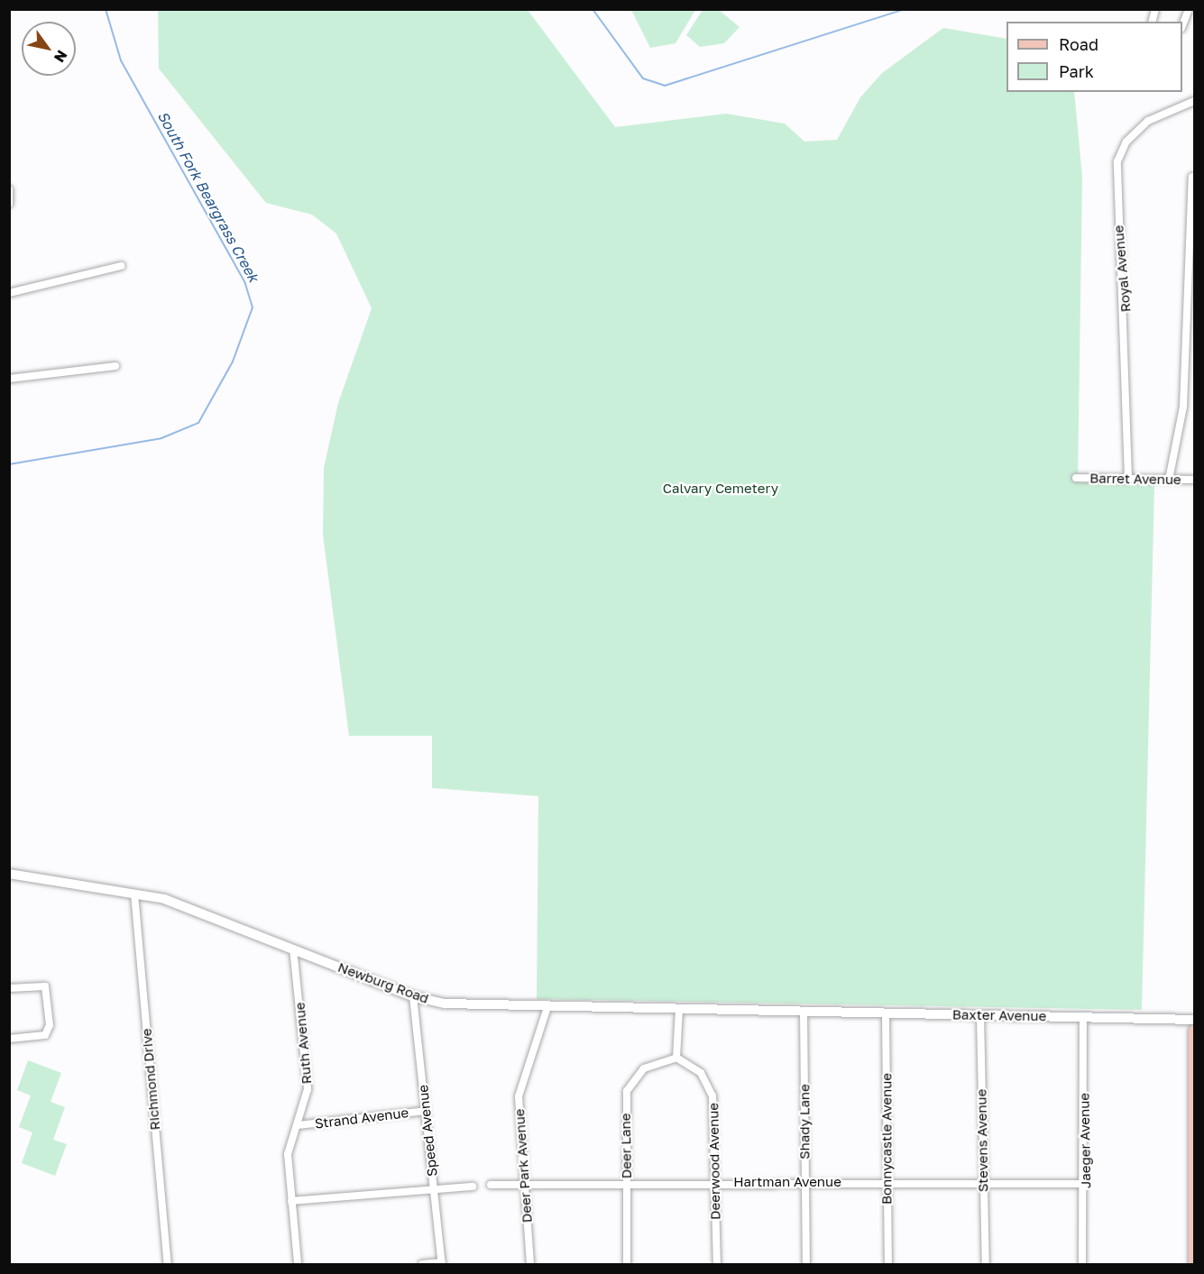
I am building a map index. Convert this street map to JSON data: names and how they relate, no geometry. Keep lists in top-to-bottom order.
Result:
{
  "streets": {
    "main road": ["Newburg Road", "Baxter Avenue"],
    "street": [
      "Royal Avenue",
      "Barret Avenue",
      "Ruth Avenue",
      "Richmond Drive",
      "Strand Avenue",
      "Shady Lane",
      "Speed Avenue",
      "Bonnycastle Avenue",
      "Stevens Avenue",
      "Jaeger Avenue",
      "Deer Lane",
      "Deerwood Avenue",
      "Deer Park Avenue",
      "Hartman Avenue"
    ]
  },
  "crossings": [
    ["Royal Avenue", "Barret Avenue"],
    ["Newburg Road", "Baxter Avenue"],
    ["Newburg Road", "Ruth Avenue"],
    ["Newburg Road", "Richmond Drive"],
    ["Newburg Road", "Shady Lane"],
    ["Newburg Road", "Speed Avenue"],
    ["Newburg Road", "Deer Park Avenue"],
    ["Baxter Avenue", "Shady Lane"],
    ["Baxter Avenue", "Bonnycastle Avenue"],
    ["Baxter Avenue", "Stevens Avenue"],
    ["Baxter Avenue", "Jaeger Avenue"],
    ["Ruth Avenue", "Strand Avenue"],
    ["Strand Avenue", "Speed Avenue"],
    ["Shady Lane", "Hartman Avenue"],
    ["Bonnycastle Avenue", "Hartman Avenue"],
    ["Stevens Avenue", "Hartman Avenue"],
    ["Jaeger Avenue", "Hartman Avenue"],
    ["Deer Lane", "Deerwood Avenue"],
    ["Deer Lane", "Hartman Avenue"],
    ["Deerwood Avenue", "Hartman Avenue"],
    ["Deer Park Avenue", "Hartman Avenue"]
  ],
  "water": ["South Fork Beargrass Creek"],
  "parks": ["Calvary Cemetery"],
  "legend": ["Road", "Park"],
  "north": "bottom right"
}
